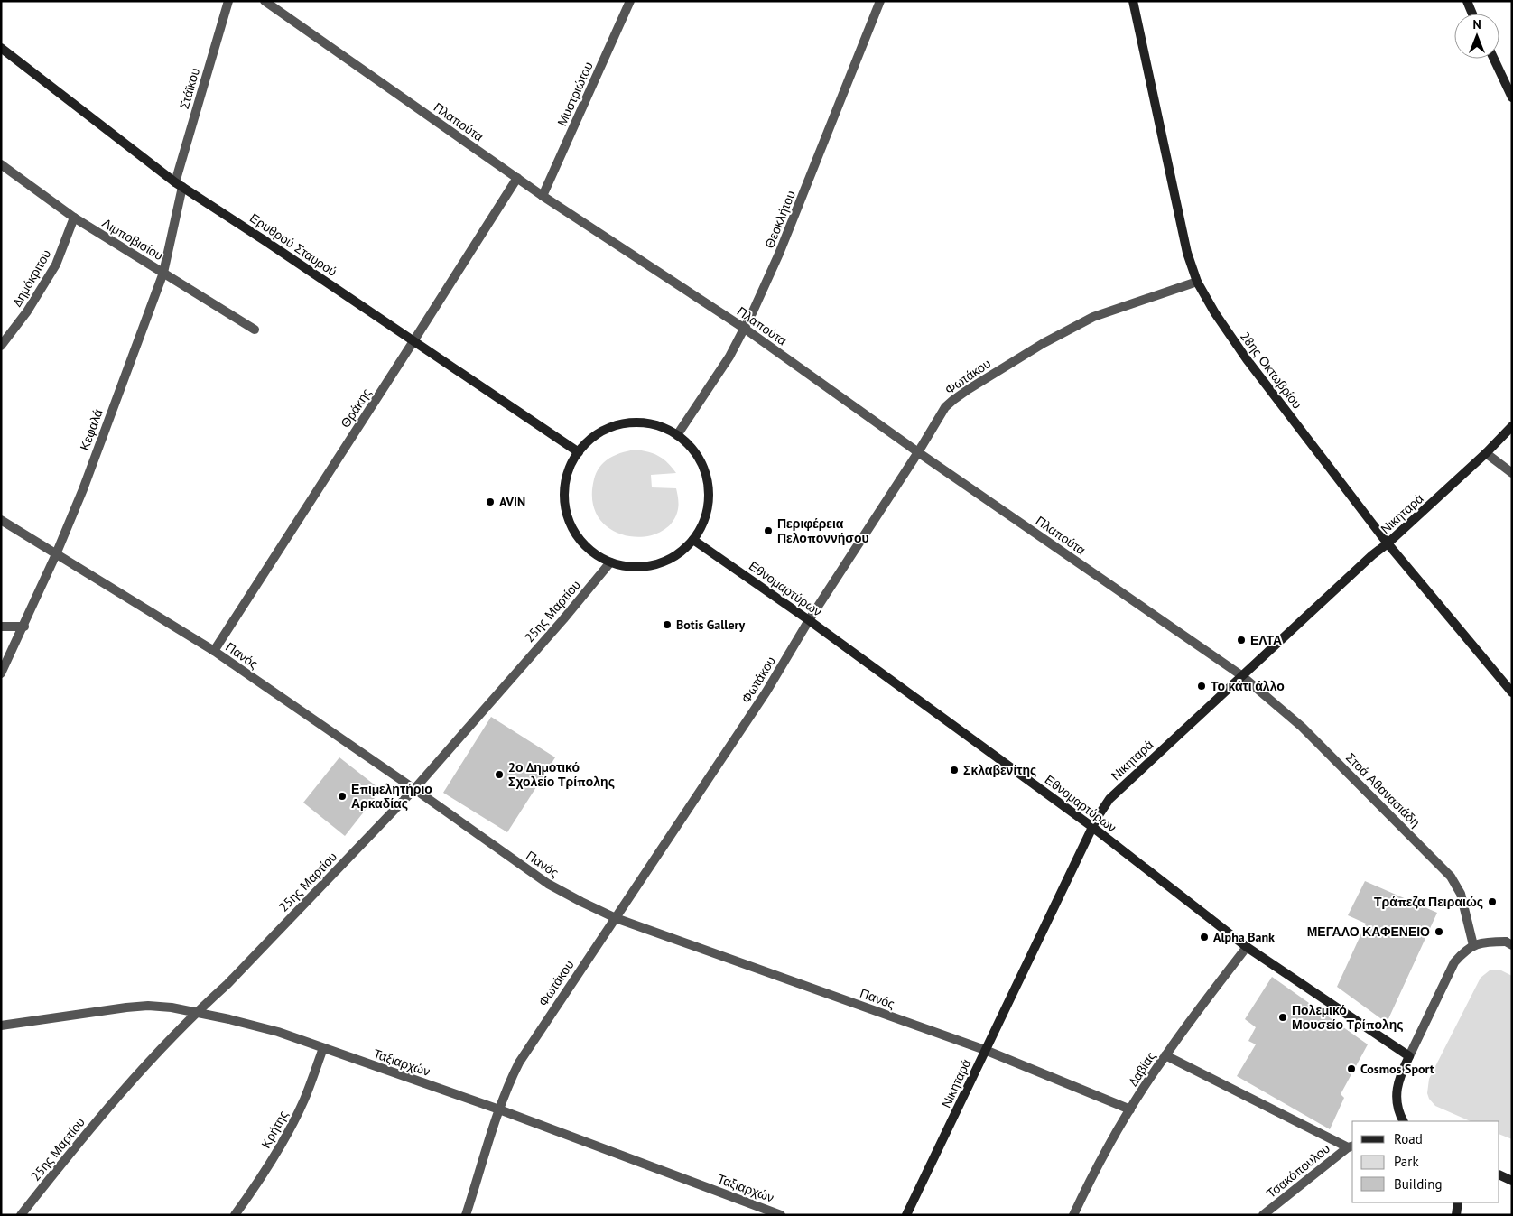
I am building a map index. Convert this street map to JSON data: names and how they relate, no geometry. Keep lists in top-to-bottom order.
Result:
{
  "streets": {
    "main road": [
      "Ερυθρού Σταυρού",
      "28ης Οκτωβρίου",
      "Νικηταρά",
      "Εθνομαρτύρων"
    ],
    "street": [
      "Στάϊκου",
      "Μυστριώτου",
      "Πλαπούτα",
      "Θεοκλήτου",
      "Λιμποβισίου",
      "Δημόκριτου",
      "Φωτάκου",
      "Θράκης",
      "Κεφαλά",
      "25ης Μαρτίου",
      "Πανός",
      "Στοά Αθανασιάδη",
      "Ταξιαρχών",
      "Δαβίας",
      "Κρήτης",
      "Τσακόπουλου"
    ]
  },
  "crossings": [
    ["Στάϊκου", "Ερυθρού Σταυρού"],
    ["Στάϊκου", "Κεφαλά"],
    ["Μυστριώτου", "Πλαπούτα"],
    ["Πλαπούτα", "Θεοκλήτου"],
    ["Πλαπούτα", "Φωτάκου"],
    ["Πλαπούτα", "Θράκης"],
    ["Πλαπούτα", "Νικηταρά"],
    ["Πλαπούτα", "Στοά Αθανασιάδη"],
    ["Θεοκλήτου", "Ερυθρού Σταυρού"],
    ["Θεοκλήτου", "Εθνομαρτύρων"],
    ["Θεοκλήτου", "25ης Μαρτίου"],
    ["Λιμποβισίου", "Δημόκριτου"],
    ["Λιμποβισίου", "Κεφαλά"],
    ["Ερυθρού Σταυρού", "Θράκης"],
    ["Ερυθρού Σταυρού", "Κεφαλά"],
    ["Ερυθρού Σταυρού", "Εθνομαρτύρων"],
    ["Ερυθρού Σταυρού", "25ης Μαρτίου"],
    ["28ης Οκτωβρίου", "Φωτάκου"],
    ["28ης Οκτωβρίου", "Νικηταρά"],
    ["Φωτάκου", "Εθνομαρτύρων"],
    ["Φωτάκου", "Πανός"],
    ["Φωτάκου", "Ταξιαρχών"],
    ["Θράκης", "Πανός"],
    ["Κεφαλά", "Πανός"],
    ["Νικηταρά", "Εθνομαρτύρων"],
    ["Νικηταρά", "Πανός"],
    ["Νικηταρά", "Στοά Αθανασιάδη"],
    ["Εθνομαρτύρων", "25ης Μαρτίου"],
    ["Εθνομαρτύρων", "Δαβίας"],
    ["25ης Μαρτίου", "Πανός"],
    ["25ης Μαρτίου", "Ταξιαρχών"],
    ["Πανός", "Δαβίας"],
    ["Ταξιαρχών", "Κρήτης"]
  ],
  "places": [
    "AVIN",
    "Περιφέρεια Πελοποννήσου",
    "Botis Gallery",
    "ΕΛΤΑ",
    "Το κάτι άλλο",
    "Σκλαβενίτης",
    "2ο Δημοτικό Σχολείο Τρίπολης",
    "Επιμελητήριο Αρκαδίας",
    "Τράπεζα Πειραιώς",
    "ΜΕΓΑΛΟ ΚΑΦΕΝΕΙΟ",
    "Alpha Bank",
    "Πολεμικό Μουσείο Τρίπολης",
    "Cosmos Sport"
  ],
  "legend": ["Road", "Park", "Building"],
  "north": "top"
}
